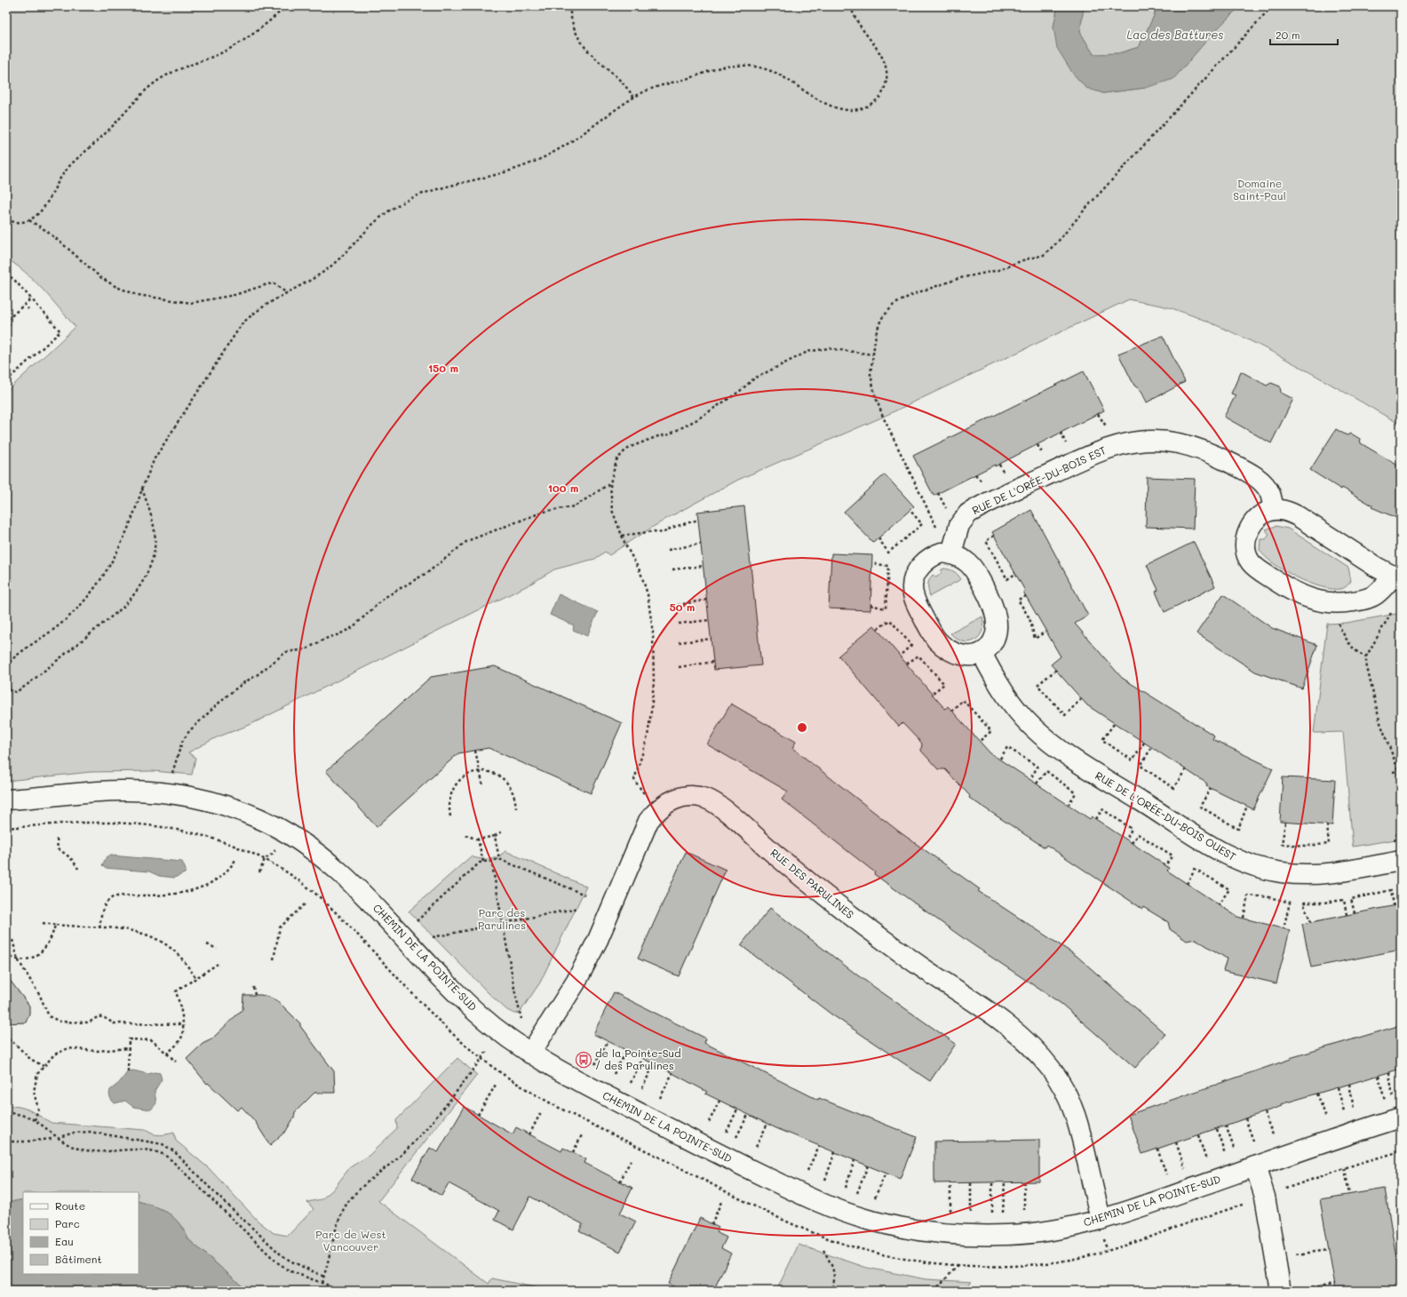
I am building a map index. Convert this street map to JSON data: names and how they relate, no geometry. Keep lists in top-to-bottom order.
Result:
{
  "streets": {
    "street": [
      "RUE DE L'ORÉE-DU-BOIS EST",
      "RUE DE L'ORÉE-DU-BOIS OUEST",
      "RUE DES PARULINES",
      "CHEMIN DE LA POINTE-SUD"
    ]
  },
  "crossings": [
    ["RUE DE L'ORÉE-DU-BOIS EST", "RUE DE L'ORÉE-DU-BOIS OUEST"],
    ["RUE DES PARULINES", "CHEMIN DE LA POINTE-SUD"]
  ],
  "water": ["Lac des Battures"],
  "parks": ["Domaine Saint-Paul", "Parc des Parulines", "Parc de West Vancouver"],
  "places": {
    "bus stop": ["de la Pointe-Sud / des Parulines"]
  },
  "legend": [
    "Route",
    "Parc",
    "Eau",
    "Bâtiment"
  ],
  "scale_bar": "20 m",
  "rings": ["150 m", "100 m", "50 m"]
}
